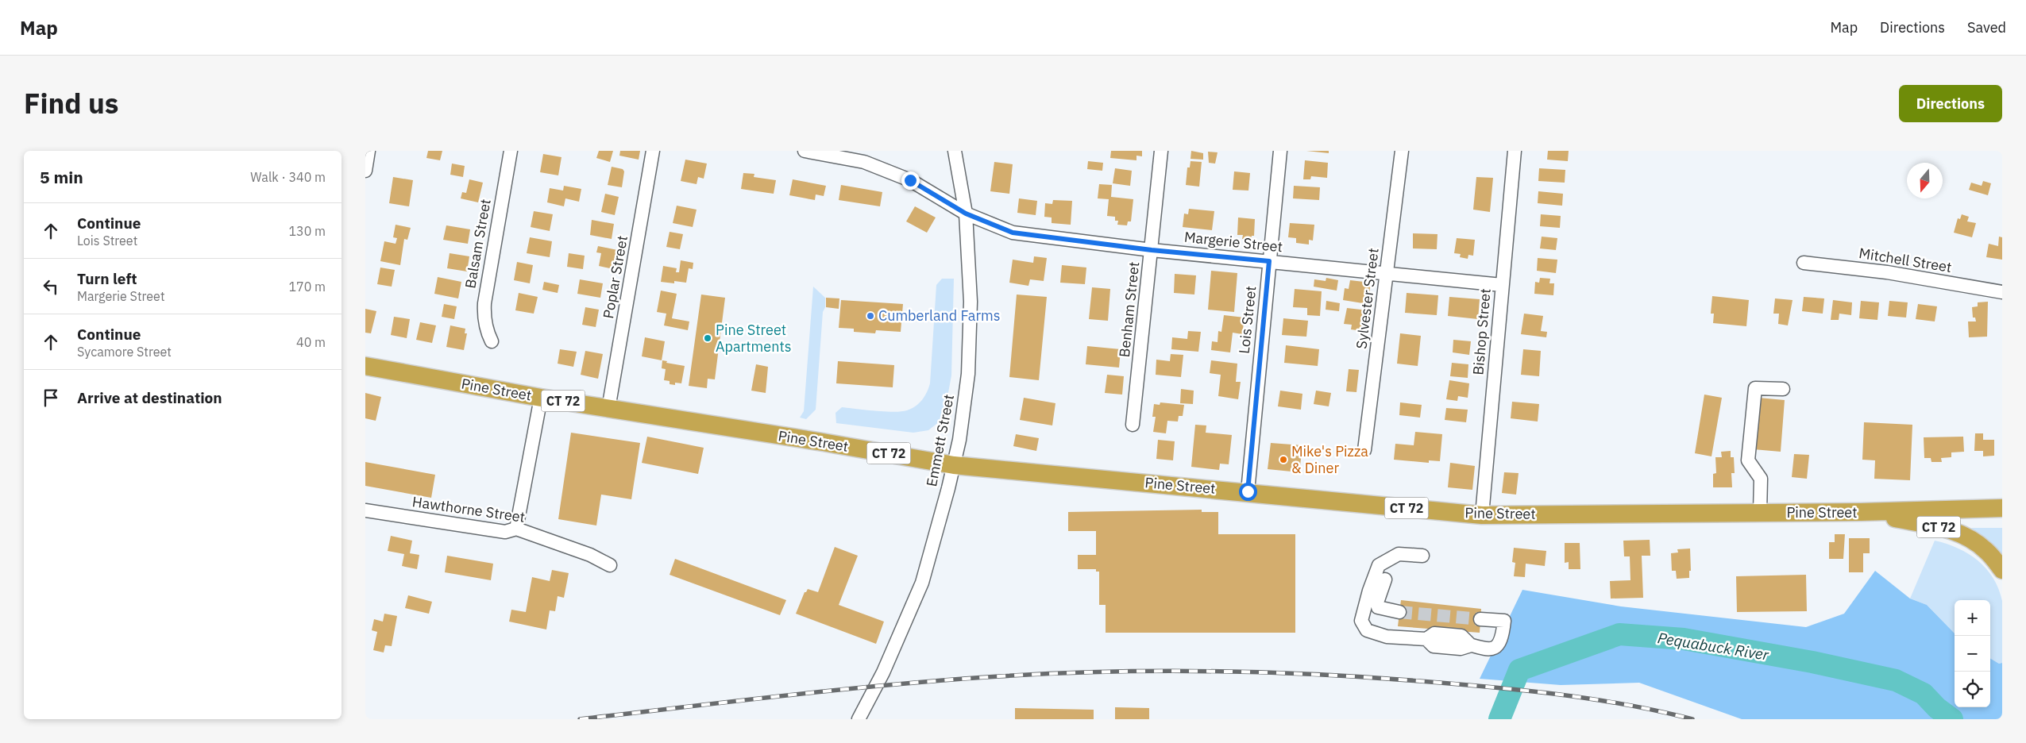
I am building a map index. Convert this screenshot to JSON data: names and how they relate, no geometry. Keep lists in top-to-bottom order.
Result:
{
  "streets": {
    "highway": ["Pine Street", "CT 72"],
    "street": [
      "Margerie Street",
      "Balsam Street",
      "Mitchell Street",
      "Poplar Street",
      "Sylvester Street",
      "Benham Street",
      "Lois Street",
      "Bishop Street",
      "Emmett Street",
      "Hawthorne Street"
    ]
  },
  "crossings": [
    ["Margerie Street", "Sylvester Street"],
    ["Margerie Street", "Benham Street"],
    ["Margerie Street", "Lois Street"],
    ["Margerie Street", "Bishop Street"],
    ["Margerie Street", "Emmett Street"],
    ["Poplar Street", "Pine Street"],
    ["Lois Street", "Pine Street"],
    ["Bishop Street", "Pine Street"],
    ["Pine Street", "CT 72"],
    ["Pine Street", "Emmett Street"]
  ],
  "water": ["Pequabuck River"],
  "places": ["Cumberland Farms", "Pine Street Apartments", "Mike's Pizza & Diner"],
  "north": "bottom",
  "page": {
    "header": "Map",
    "nav": ["Map", "Directions", "Saved"],
    "title": "Find us",
    "buttons": "Directions",
    "heading": ["5 min", "Walk · 340 m"],
    "list": [
      ["Continue", "Lois Street", "130 m"],
      ["Turn left", "Margerie Street", "170 m"],
      ["Continue", "Sycamore Street", "40 m"],
      "Arrive at destination"
    ],
    "map_buttons": ["+", "−"]
  }
}
